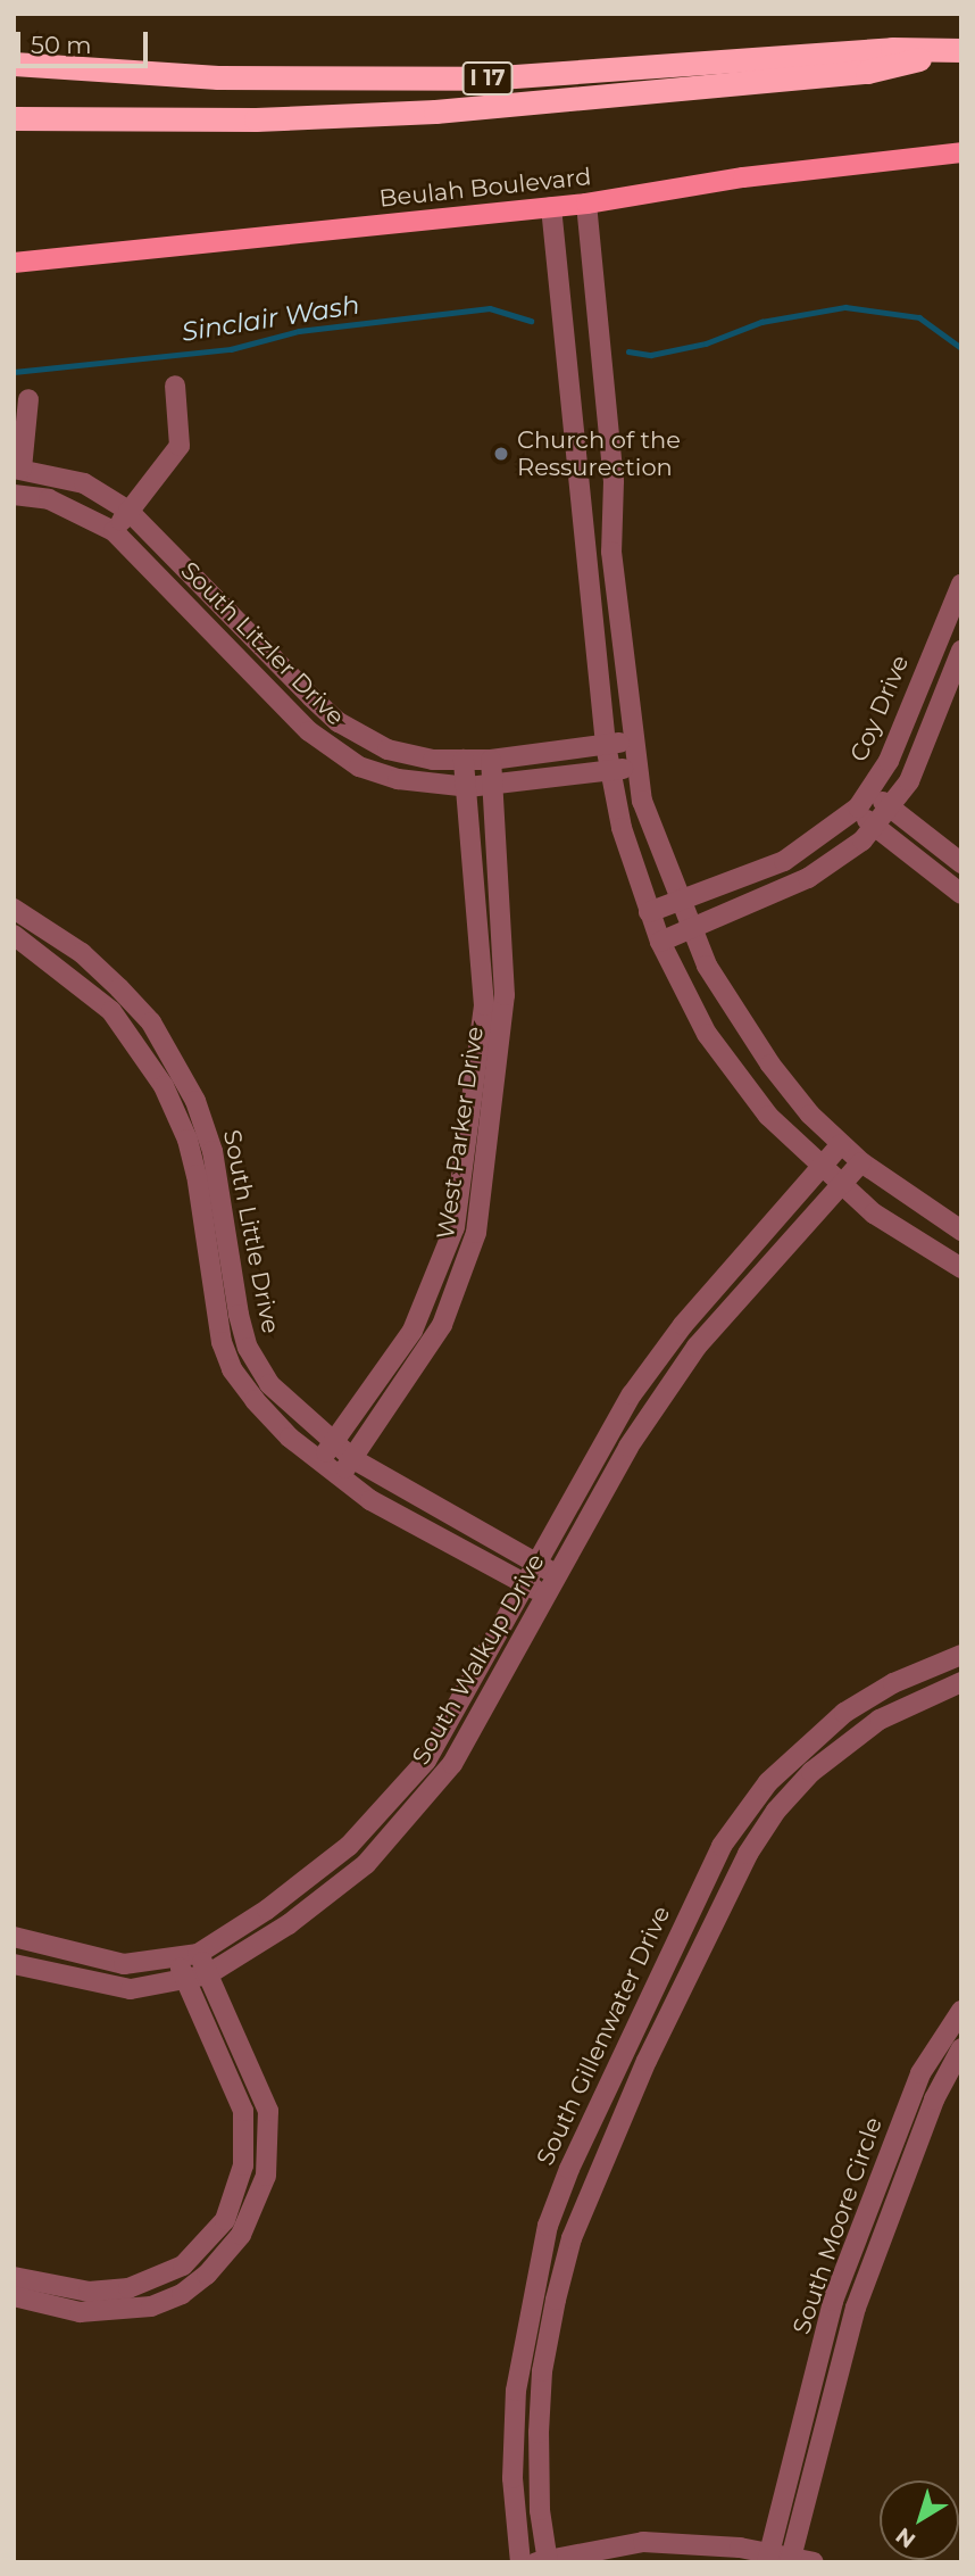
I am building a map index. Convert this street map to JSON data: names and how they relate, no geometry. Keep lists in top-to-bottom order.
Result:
{
  "streets": {
    "highway": ["I 17"],
    "main road": ["Beulah Boulevard"],
    "street": [
      "South Litzler Drive",
      "Coy Drive",
      "West Parker Drive",
      "South Little Drive",
      "South Walkup Drive",
      "South Gillenwater Drive",
      "South Moore Circle"
    ]
  },
  "crossings": [
    ["South Litzler Drive", "West Parker Drive"],
    ["West Parker Drive", "South Little Drive"],
    ["South Little Drive", "South Walkup Drive"]
  ],
  "water": ["Sinclair Wash"],
  "places": ["Church of the Ressurection"],
  "scale_bar": "50 m",
  "north": "bottom left"
}
